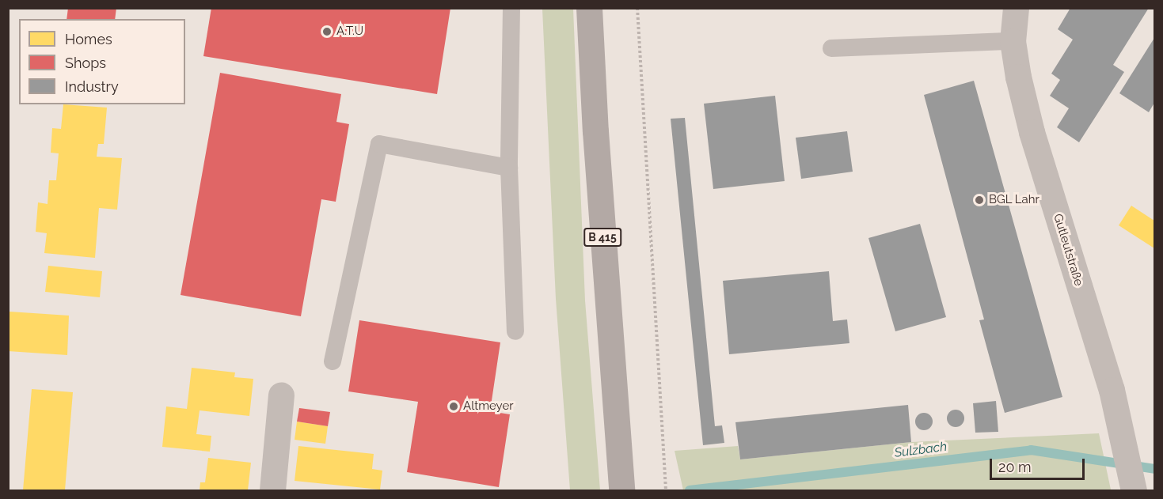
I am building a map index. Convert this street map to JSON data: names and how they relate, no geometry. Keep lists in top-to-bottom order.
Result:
{
  "streets": {
    "main road": ["B 415"],
    "street": ["Gutleutstraße"]
  },
  "water": ["Sulzbach"],
  "places": ["A.T.U", "BGL Lahr", "Altmeyer"],
  "legend": ["Homes", "Shops", "Industry"],
  "scale_bar": "20 m"
}
